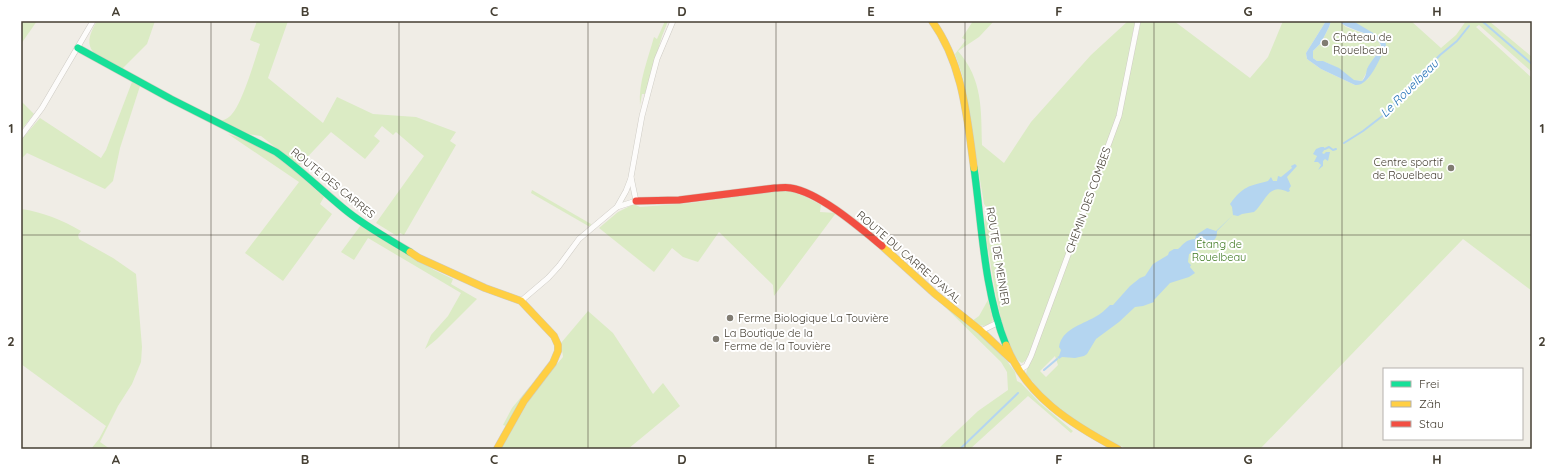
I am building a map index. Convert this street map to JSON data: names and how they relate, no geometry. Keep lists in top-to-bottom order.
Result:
{
  "streets": {
    "street": [
      "ROUTE DES CARRES",
      "CHEMIN DES COMBES",
      "ROUTE DE MEINIER",
      "ROUTE DU CARRE-D'AVAL"
    ]
  },
  "crossings": [
    ["CHEMIN DES COMBES", "ROUTE DE MEINIER"],
    ["ROUTE DE MEINIER", "ROUTE DU CARRE-D'AVAL"]
  ],
  "water": ["Le Rouelbeau"],
  "parks": ["Étang de Rouelbeau"],
  "places": [
    "Château de Rouelbeau",
    "Centre sportif de Rouelbeau",
    "Ferme Biologique La Touvière",
    "La Boutique de la Ferme de la Touvière"
  ],
  "legend": ["Frei", "Zäh", "Stau"],
  "grid": {
    "columns": [
      "A",
      "B",
      "C",
      "D",
      "E",
      "F",
      "G",
      "H"
    ],
    "rows": ["1", "2"]
  }
}
